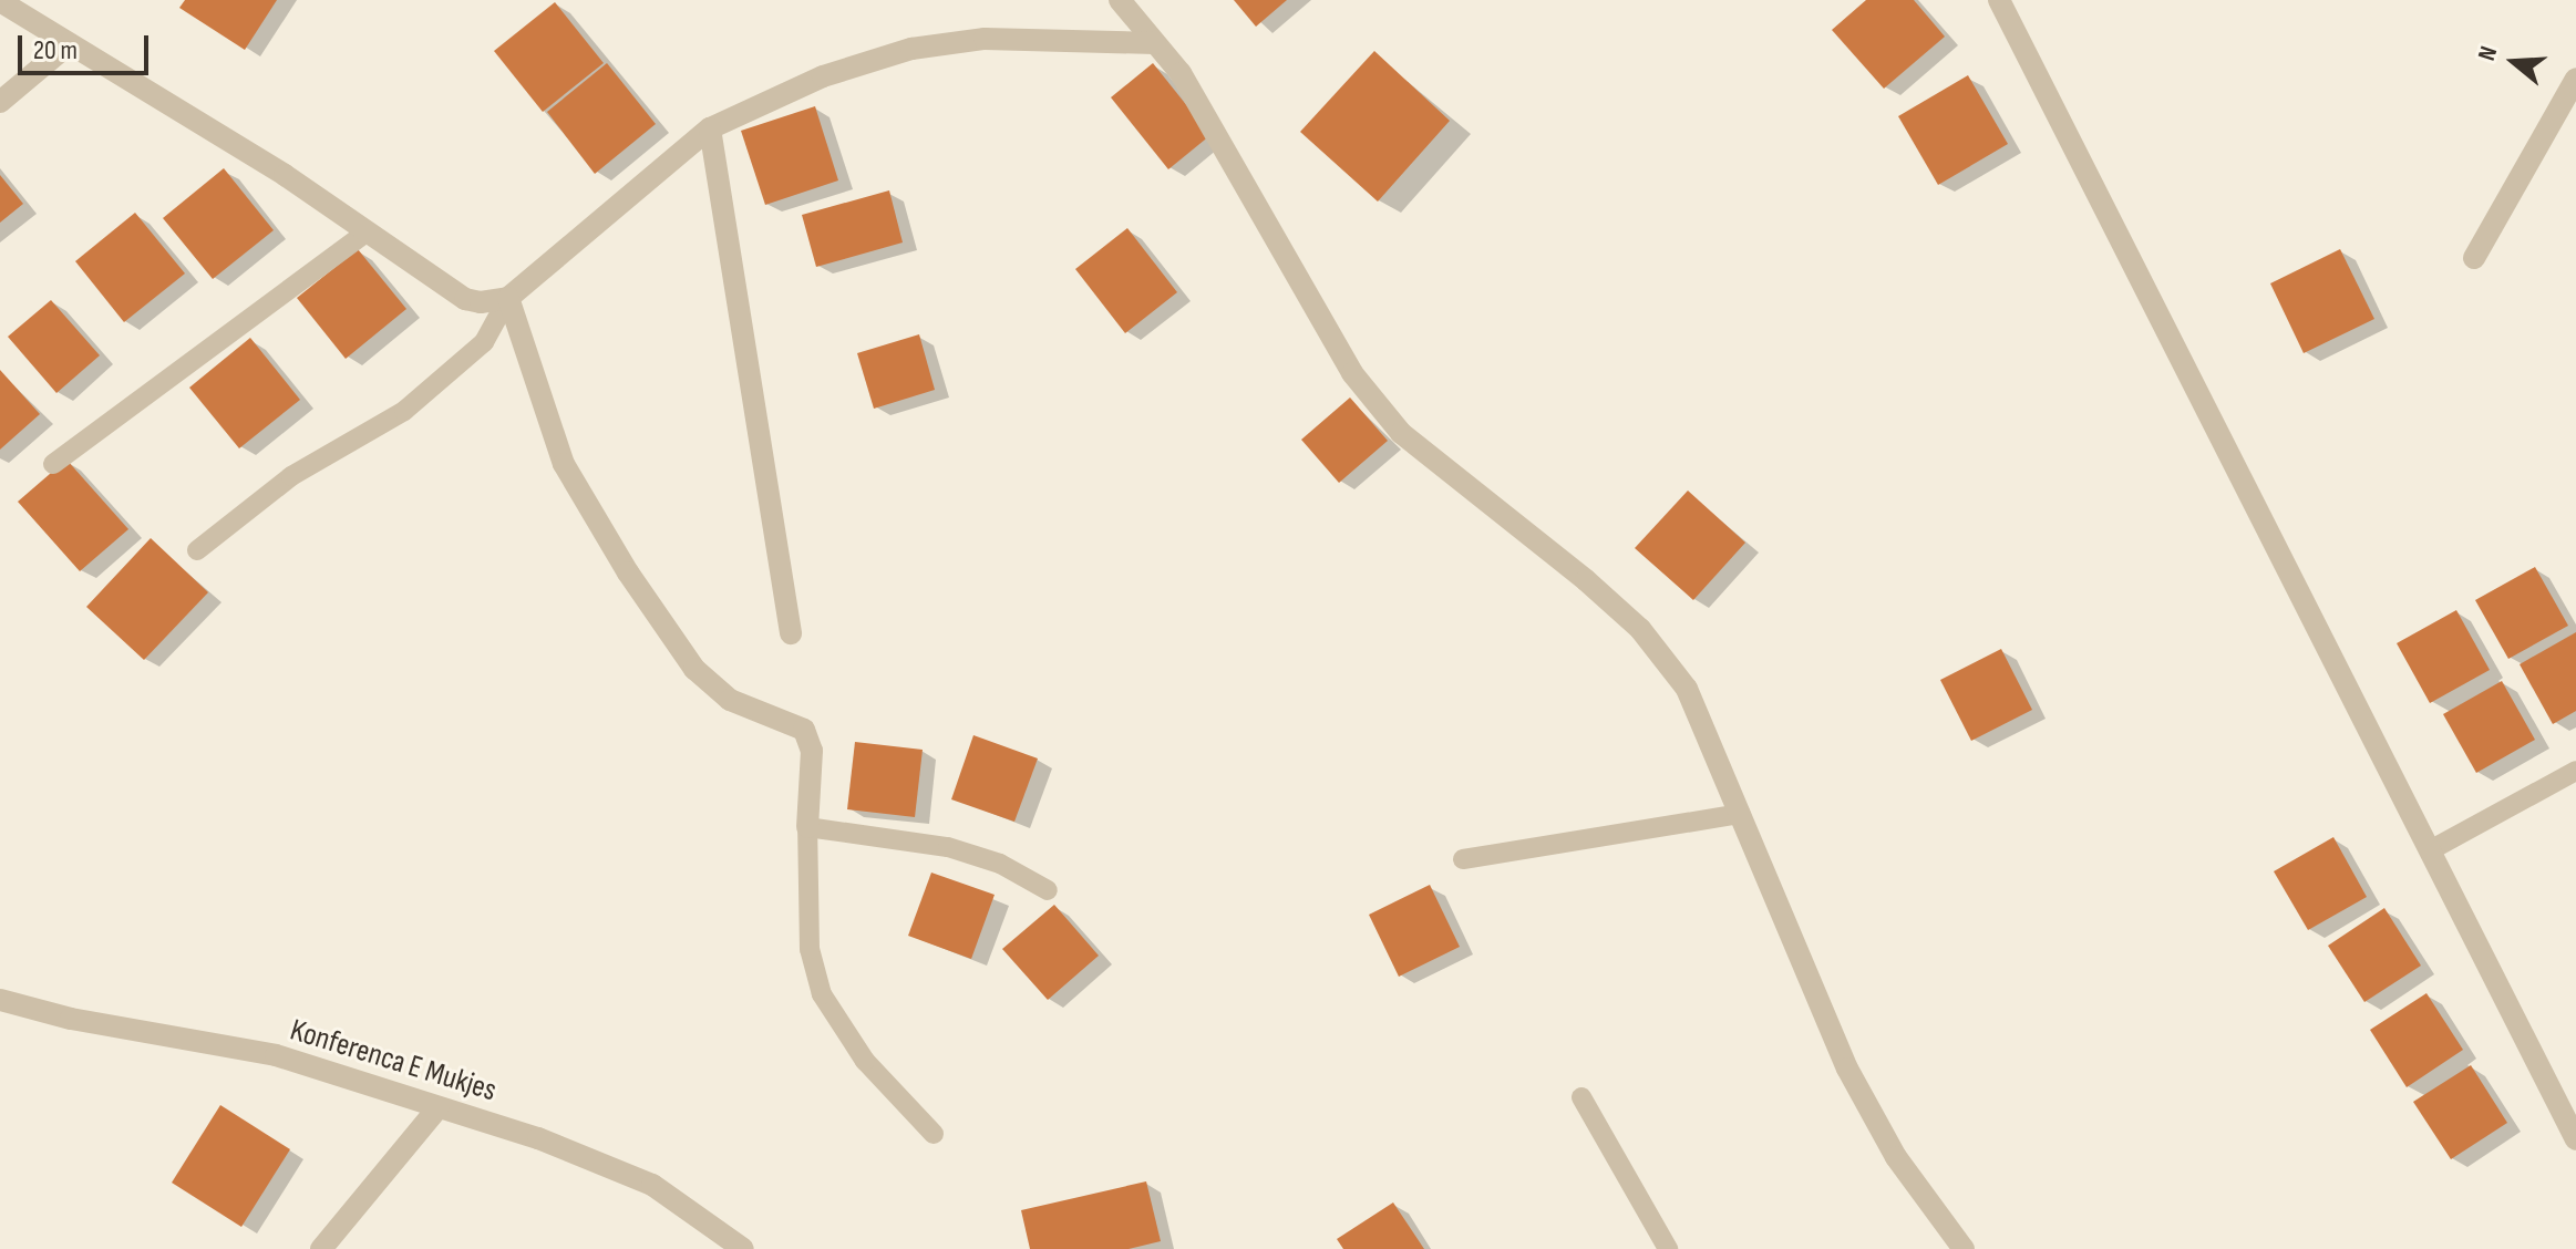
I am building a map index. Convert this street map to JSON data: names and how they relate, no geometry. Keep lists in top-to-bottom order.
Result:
{
  "streets": {
    "street": ["Konferenca E Mukjes"]
  },
  "scale_bar": "20 m",
  "north": "left"
}
